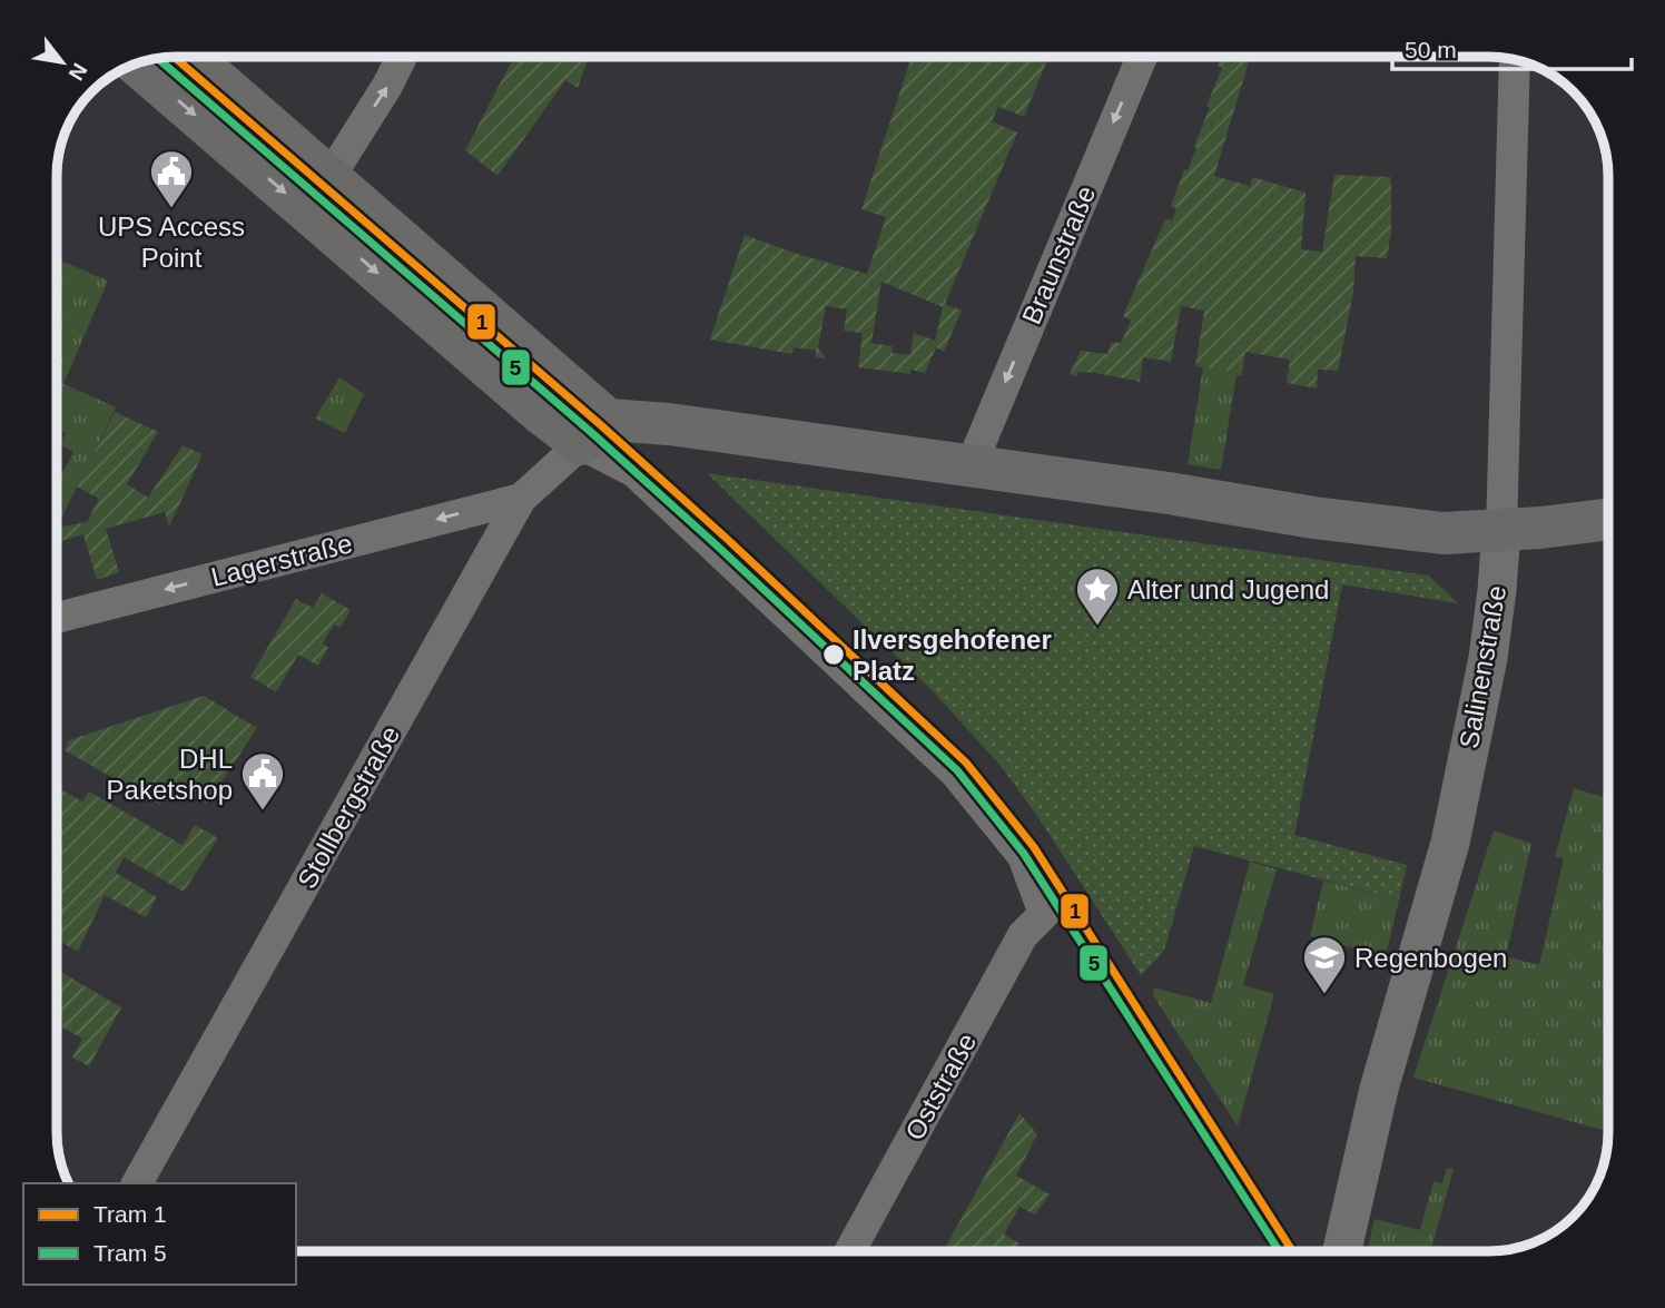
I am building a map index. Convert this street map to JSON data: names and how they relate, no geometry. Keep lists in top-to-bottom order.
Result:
{
  "streets": {
    "street": [
      "Braunstraße",
      "Lagerstraße",
      "Salinenstraße",
      "Stollbergstraße",
      "Oststraße"
    ]
  },
  "crossings": [
    ["Lagerstraße", "Stollbergstraße"],
    ["Stollbergstraße", "Oststraße"]
  ],
  "one_way": ["Braunstraße", "Lagerstraße"],
  "places": {
    "public building": ["UPS Access Point", "DHL Paketshop"],
    "place": ["Alter und Jugend"],
    "other": ["Ilversgehofener Platz"],
    "school or university": ["Regenbogen"]
  },
  "lines": ["tram line 1", "tram line 5"],
  "legend": ["Tram 1", "Tram 5"],
  "scale_bar": "50 m",
  "north": "bottom right"
}
